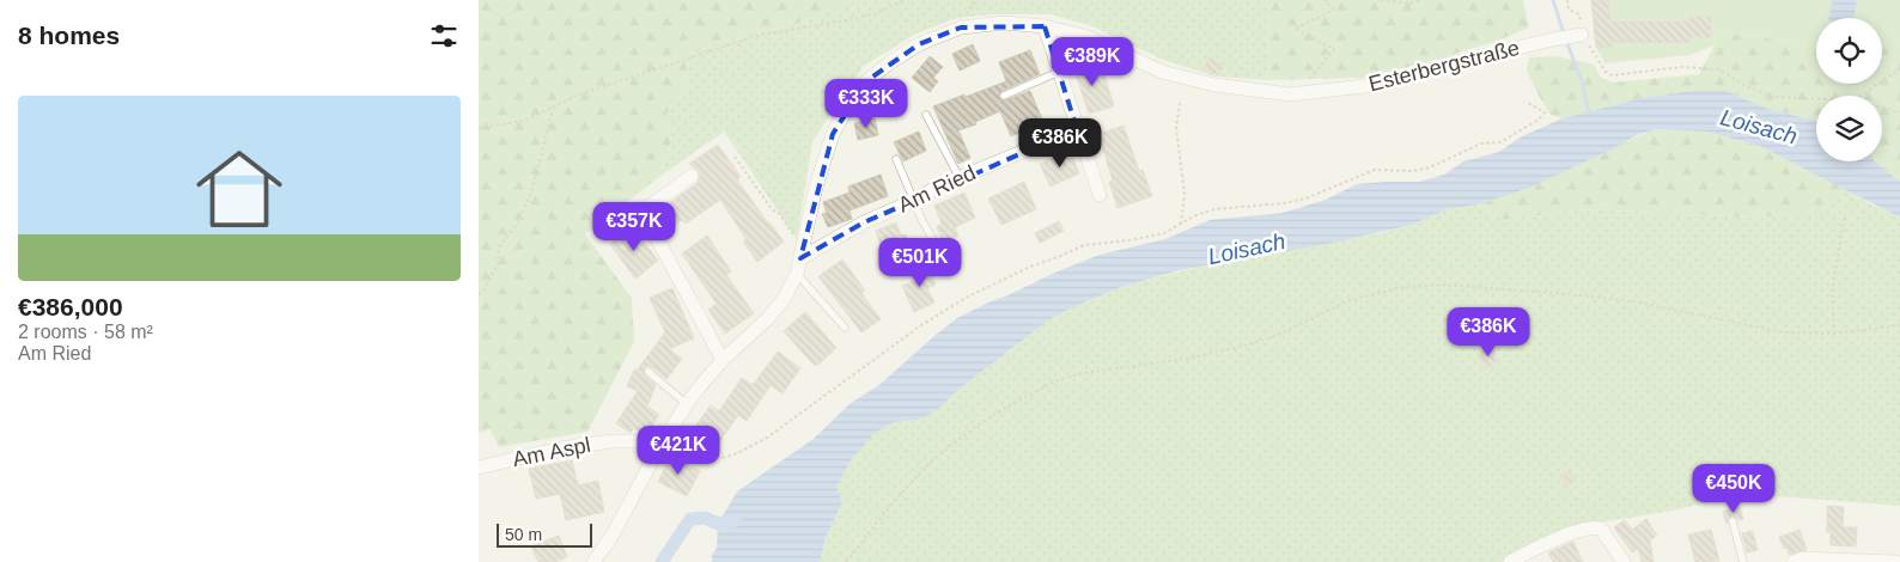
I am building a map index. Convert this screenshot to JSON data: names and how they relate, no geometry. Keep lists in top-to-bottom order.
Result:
{
  "streets": {
    "street": ["Esterbergstraße", "Am Ried", "Am Aspl"]
  },
  "crossings": [
    ["Esterbergstraße", "Am Ried"],
    ["Esterbergstraße", "Am Aspl"]
  ],
  "water": ["Loisach"],
  "scale_bar": "50 m",
  "page": {
    "heading": "8 homes",
    "price": [
      "€389K",
      "€333K",
      "€386K",
      "€357K",
      "€501K",
      "€386K",
      "€421K",
      "€450K"
    ],
    "list": [
      {
        "name": "€386,000",
        "note": "2 rooms · 58 m² · Am Ried"
      }
    ],
    "scale": "50 m"
  }
}
